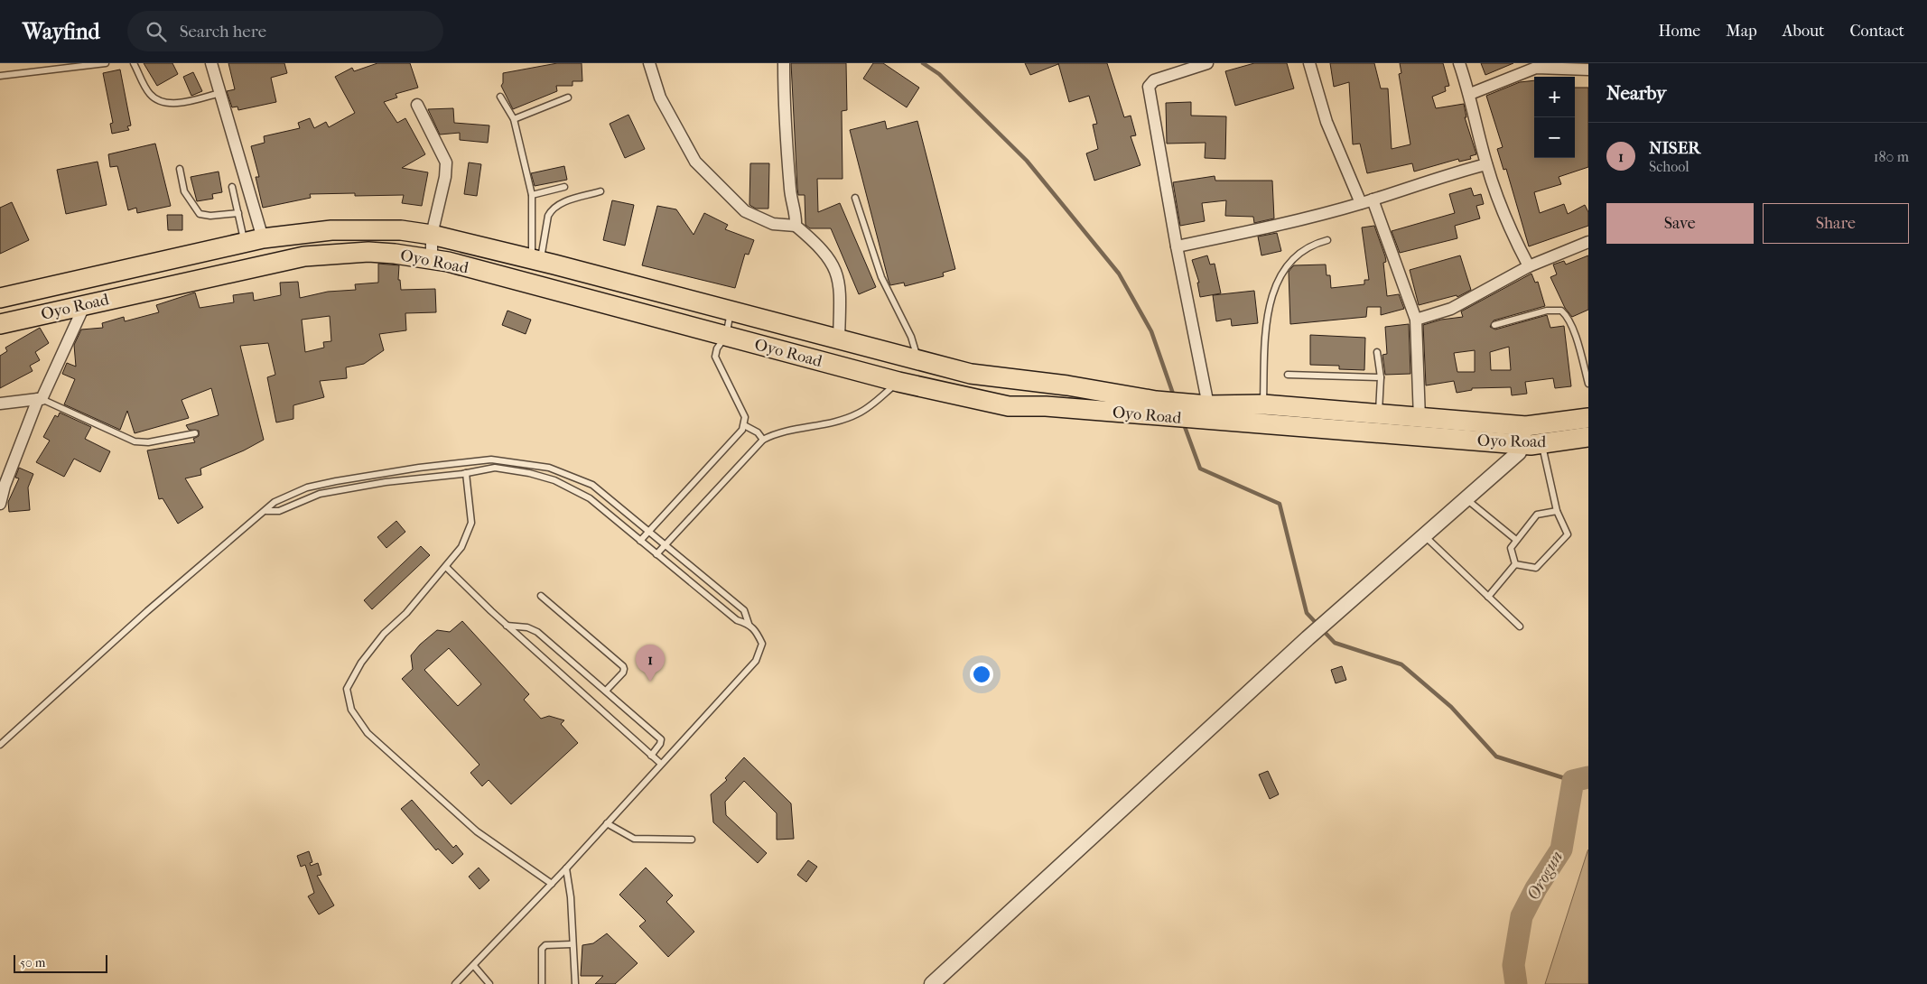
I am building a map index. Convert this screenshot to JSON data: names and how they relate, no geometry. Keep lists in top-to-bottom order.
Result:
{
  "streets": {
    "highway": ["Oyo Road"]
  },
  "water": ["Orogun"],
  "scale_bar": "50 m",
  "page": {
    "header": "Wayfind",
    "search": "Search here",
    "nav": [
      "Home",
      "Map",
      "About",
      "Contact"
    ],
    "heading": "Nearby",
    "map_buttons": ["+", "−"],
    "list": [
      {
        "mark": "1",
        "name": "NISER",
        "note": "School",
        "value": "180 m"
      }
    ],
    "buttons": ["Save", "Share"],
    "pins": "1",
    "scale": "50 m"
  }
}
